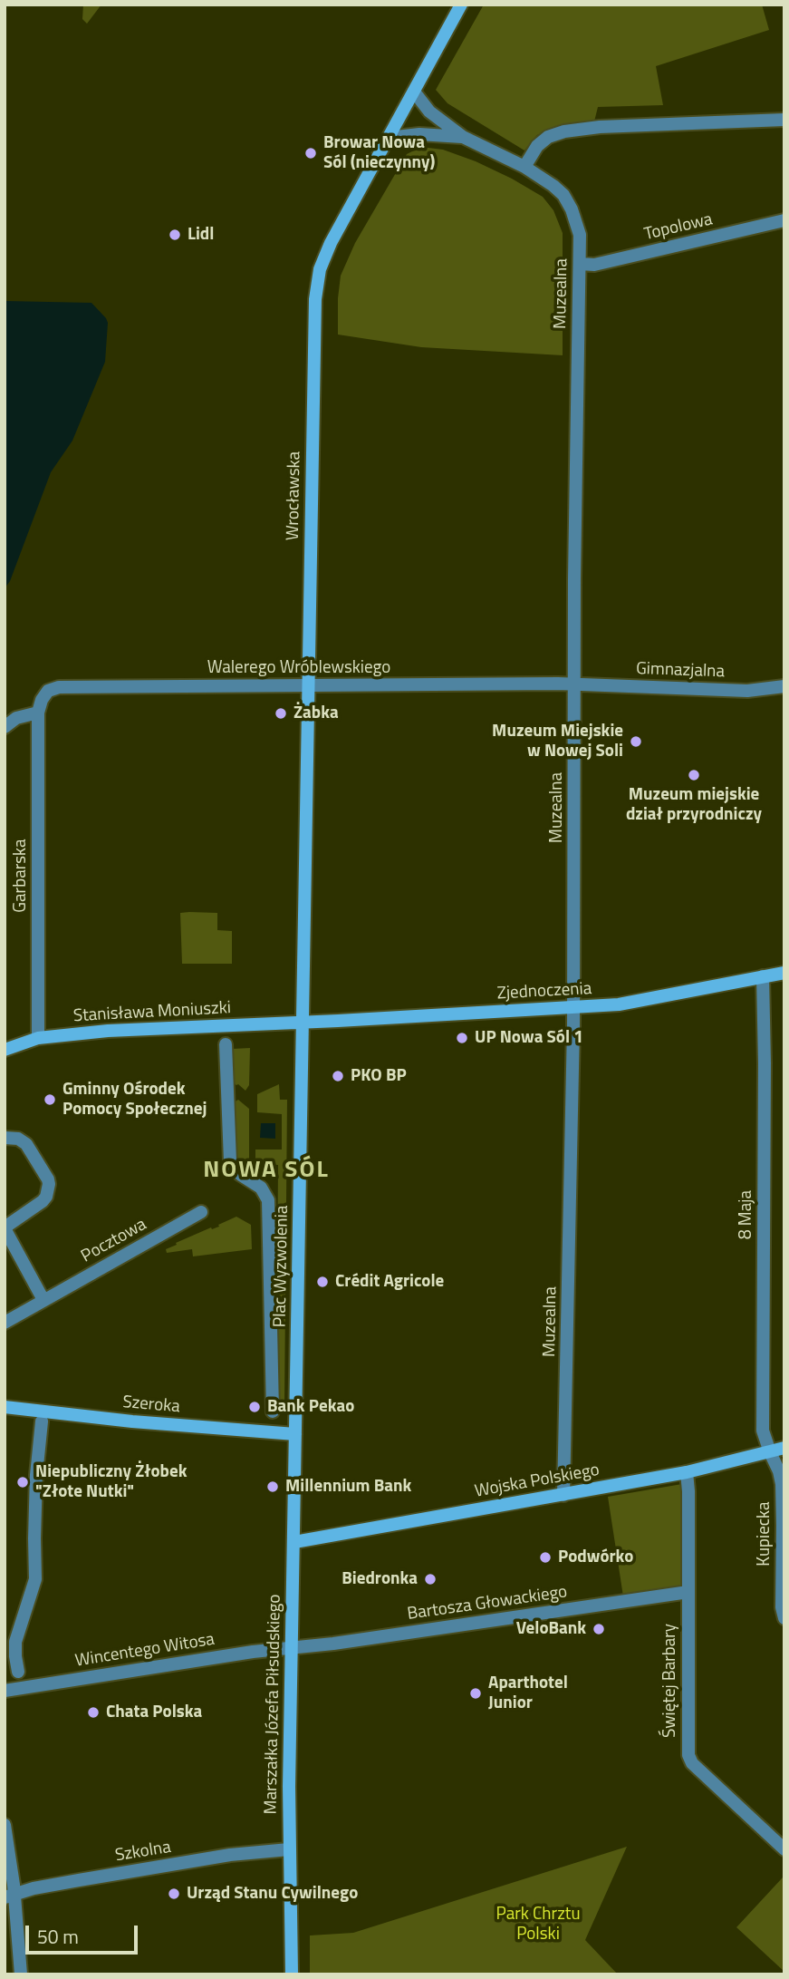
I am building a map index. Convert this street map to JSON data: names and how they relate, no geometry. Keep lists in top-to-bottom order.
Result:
{
  "streets": {
    "street": [
      "Topolowa",
      "Muzealna",
      "Wrocławska",
      "Walerego Wróblewskiego",
      "Gimnazjalna",
      "Garbarska",
      "Zjednoczenia",
      "Stanisława Moniuszki",
      "8 Maja",
      "Pocztowa",
      "Plac Wyzwolenia",
      "Szeroka",
      "Wojska Polskiego",
      "Kupiecka",
      "Bartosza Głowackiego",
      "Wincentego Witosa",
      "Świętej Barbary",
      "Marszałka Józefa Piłsudskiego",
      "Szkolna"
    ]
  },
  "crossings": [
    ["Topolowa", "Muzealna"],
    ["Muzealna", "Wrocławska"],
    ["Muzealna", "Walerego Wróblewskiego"],
    ["Muzealna", "Gimnazjalna"],
    ["Muzealna", "Zjednoczenia"],
    ["Muzealna", "Wojska Polskiego"],
    ["Wrocławska", "Walerego Wróblewskiego"],
    ["Wrocławska", "Zjednoczenia"],
    ["Wrocławska", "Stanisława Moniuszki"],
    ["Wrocławska", "Plac Wyzwolenia"],
    ["Walerego Wróblewskiego", "Gimnazjalna"],
    ["Walerego Wróblewskiego", "Garbarska"],
    ["Garbarska", "Stanisława Moniuszki"],
    ["Zjednoczenia", "Stanisława Moniuszki"],
    ["Zjednoczenia", "8 Maja"],
    ["Zjednoczenia", "Plac Wyzwolenia"],
    ["Stanisława Moniuszki", "Plac Wyzwolenia"],
    ["8 Maja", "Wojska Polskiego"],
    ["8 Maja", "Kupiecka"],
    ["Plac Wyzwolenia", "Szeroka"],
    ["Plac Wyzwolenia", "Marszałka Józefa Piłsudskiego"],
    ["Szeroka", "Marszałka Józefa Piłsudskiego"],
    ["Wojska Polskiego", "Kupiecka"],
    ["Wojska Polskiego", "Świętej Barbary"],
    ["Wojska Polskiego", "Marszałka Józefa Piłsudskiego"],
    ["Bartosza Głowackiego", "Wincentego Witosa"],
    ["Bartosza Głowackiego", "Świętej Barbary"],
    ["Bartosza Głowackiego", "Marszałka Józefa Piłsudskiego"],
    ["Wincentego Witosa", "Marszałka Józefa Piłsudskiego"],
    ["Marszałka Józefa Piłsudskiego", "Szkolna"]
  ],
  "districts": ["NOWA SÓL"],
  "parks": ["Park Chrztu Polski"],
  "places": [
    "Browar Nowa Sól (nieczynny)",
    "Lidl",
    "Żabka",
    "Muzeum Miejskie w Nowej Soli",
    "Muzeum miejskie dział przyrodniczy",
    "UP Nowa Sól 1",
    "PKO BP",
    "Gminny Ośrodek Pomocy Społecznej",
    "Crédit Agricole",
    "Bank Pekao",
    "Niepubliczny Żłobek \"Złote Nutki\"",
    "Millennium Bank",
    "Podwórko",
    "Biedronka",
    "VeloBank",
    "Aparthotel Junior",
    "Chata Polska",
    "Urząd Stanu Cywilnego"
  ],
  "scale_bar": "50 m"
}
